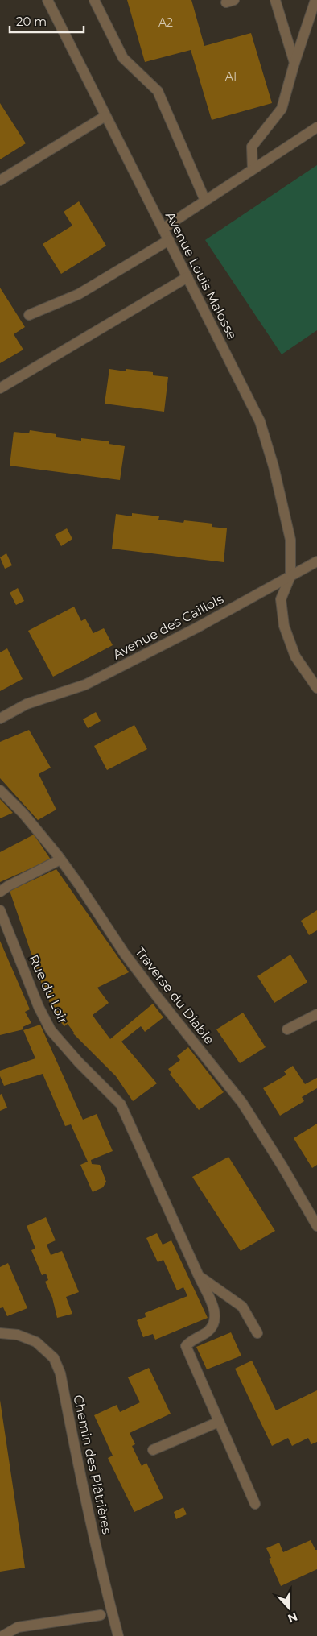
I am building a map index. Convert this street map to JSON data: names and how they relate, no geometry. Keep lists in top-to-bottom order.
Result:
{
  "streets": {
    "street": [
      "Avenue Louis Malosse",
      "Avenue des Caillols",
      "Rue du Loir",
      "Traverse du Diable",
      "Chemin des Plâtrières"
    ]
  },
  "crossings": [
    ["Avenue Louis Malosse", "Avenue des Caillols"]
  ],
  "house_numbers": ["A2", "A1"],
  "scale_bar": "20 m",
  "north": "bottom"
}
